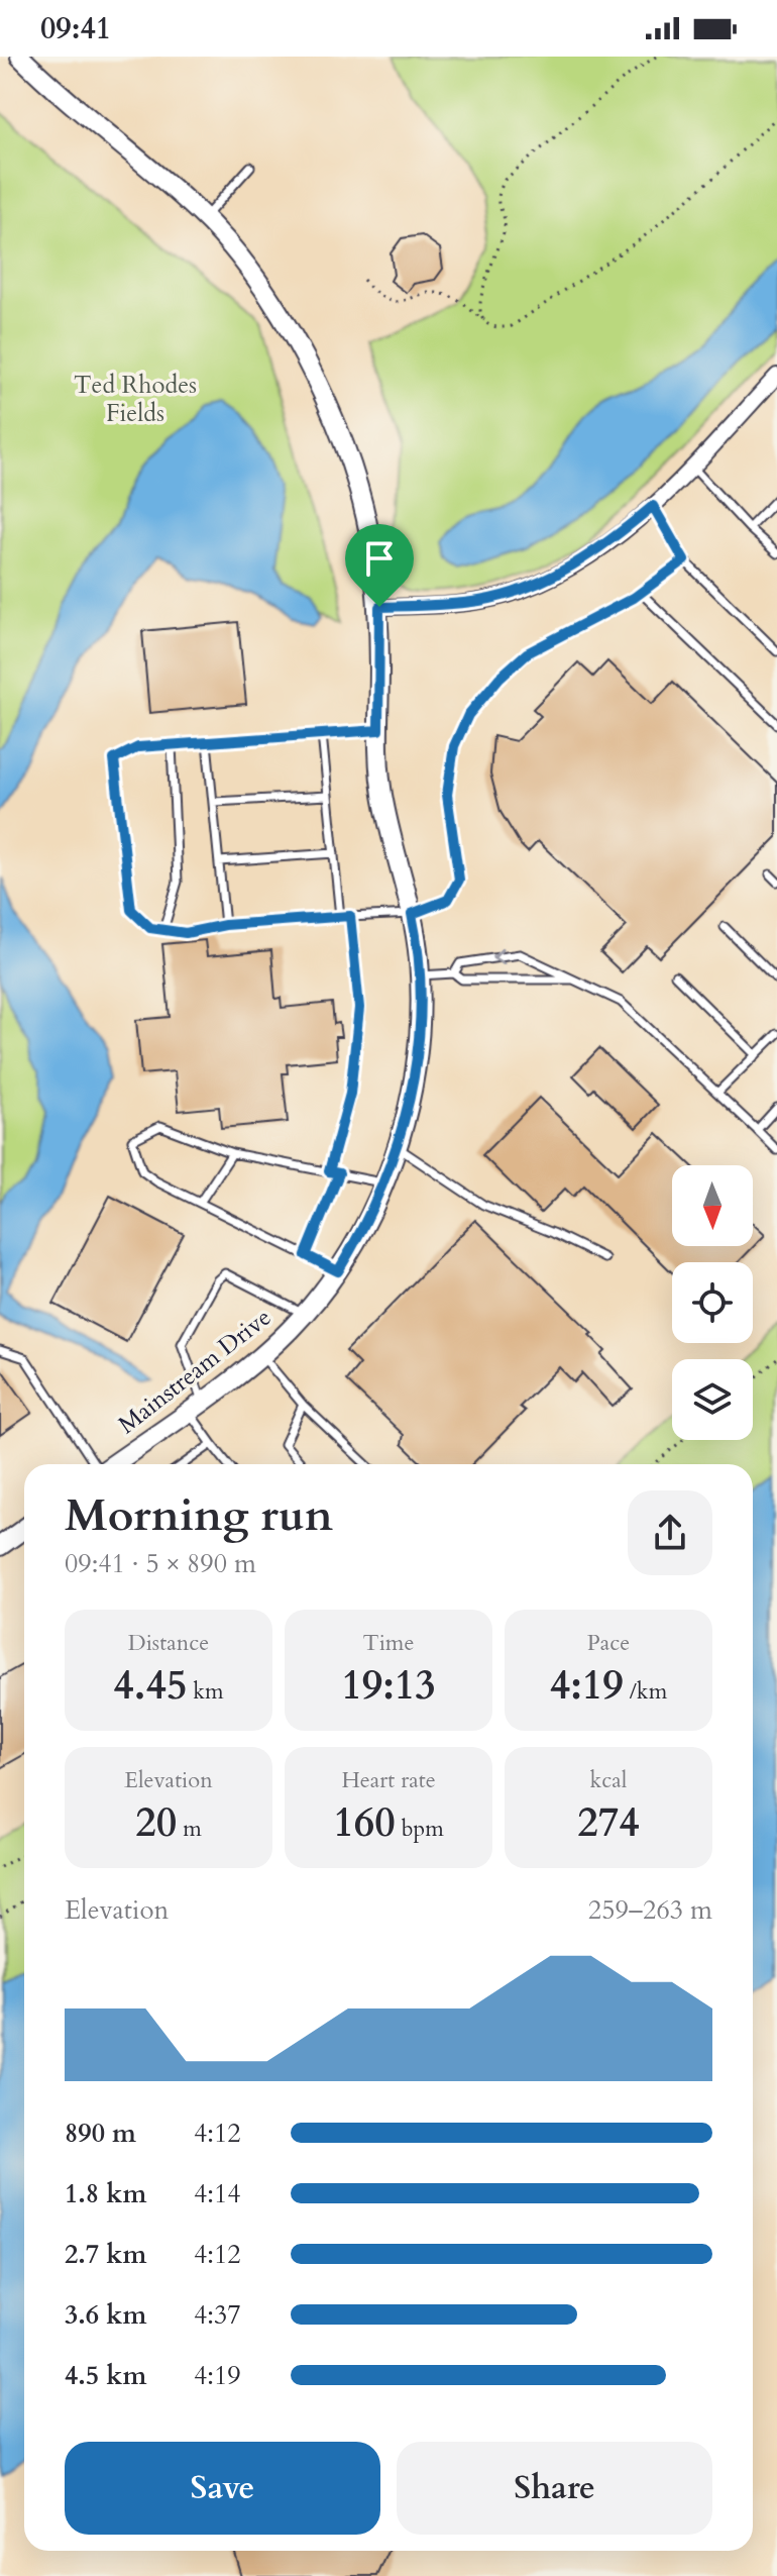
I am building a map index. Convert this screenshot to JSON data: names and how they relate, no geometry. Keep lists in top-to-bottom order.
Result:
{
  "streets": {
    "street": ["Mainstream Drive"]
  },
  "parks": ["Ted Rhodes Fields"],
  "north": "bottom",
  "page": {
    "status": "09:41",
    "heading": ["Morning run", "09:41 · 5 × 890 m"],
    "stats": [
      ["Distance", "4.45 km"],
      ["Time", "19:13"],
      ["Pace", "4:19 /km"],
      ["Elevation", "20 m"],
      ["Heart rate", "160 bpm"],
      ["kcal", "274"]
    ],
    "chart": ["Elevation", "259–263 m"],
    "list": [
      {
        "name": "890 m",
        "note": "4:12"
      },
      {
        "name": "1.8 km",
        "note": "4:14"
      },
      {
        "name": "2.7 km",
        "note": "4:12"
      },
      {
        "name": "3.6 km",
        "note": "4:37"
      },
      {
        "name": "4.5 km",
        "note": "4:19"
      }
    ],
    "buttons": ["Save", "Share"]
  }
}
